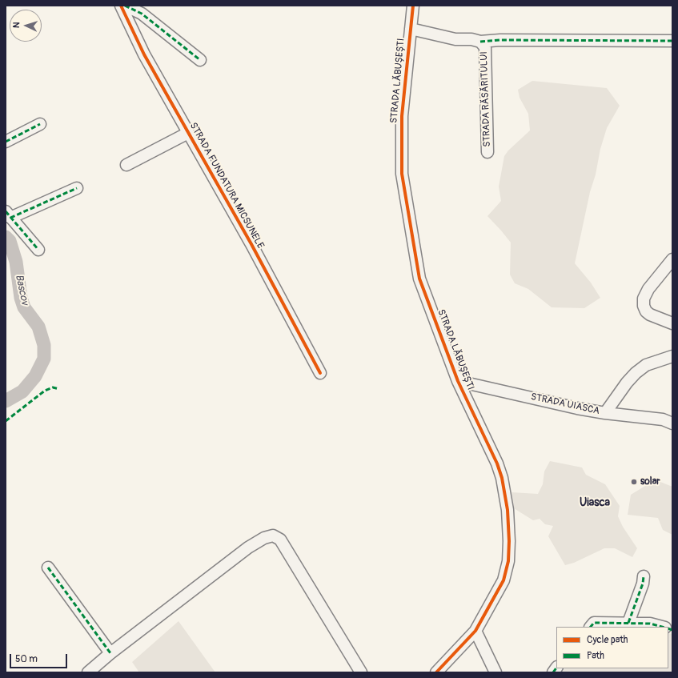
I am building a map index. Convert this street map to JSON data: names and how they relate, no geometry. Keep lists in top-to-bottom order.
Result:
{
  "streets": {
    "street": [
      "STRADA LĂBUȘEȘTI",
      "STRADA RĂSĂRITULUI",
      "STRADA FUNDATURA MICSUNELE",
      "STRADA UIASCA"
    ]
  },
  "crossings": [
    ["STRADA LĂBUȘEȘTI", "STRADA RĂSĂRITULUI"],
    ["STRADA LĂBUȘEȘTI", "STRADA UIASCA"]
  ],
  "districts": ["Uiasca"],
  "water": ["Bascov"],
  "places": ["solar"],
  "legend": ["Cycle path", "Path"],
  "scale_bar": "50 m",
  "north": "left"
}
